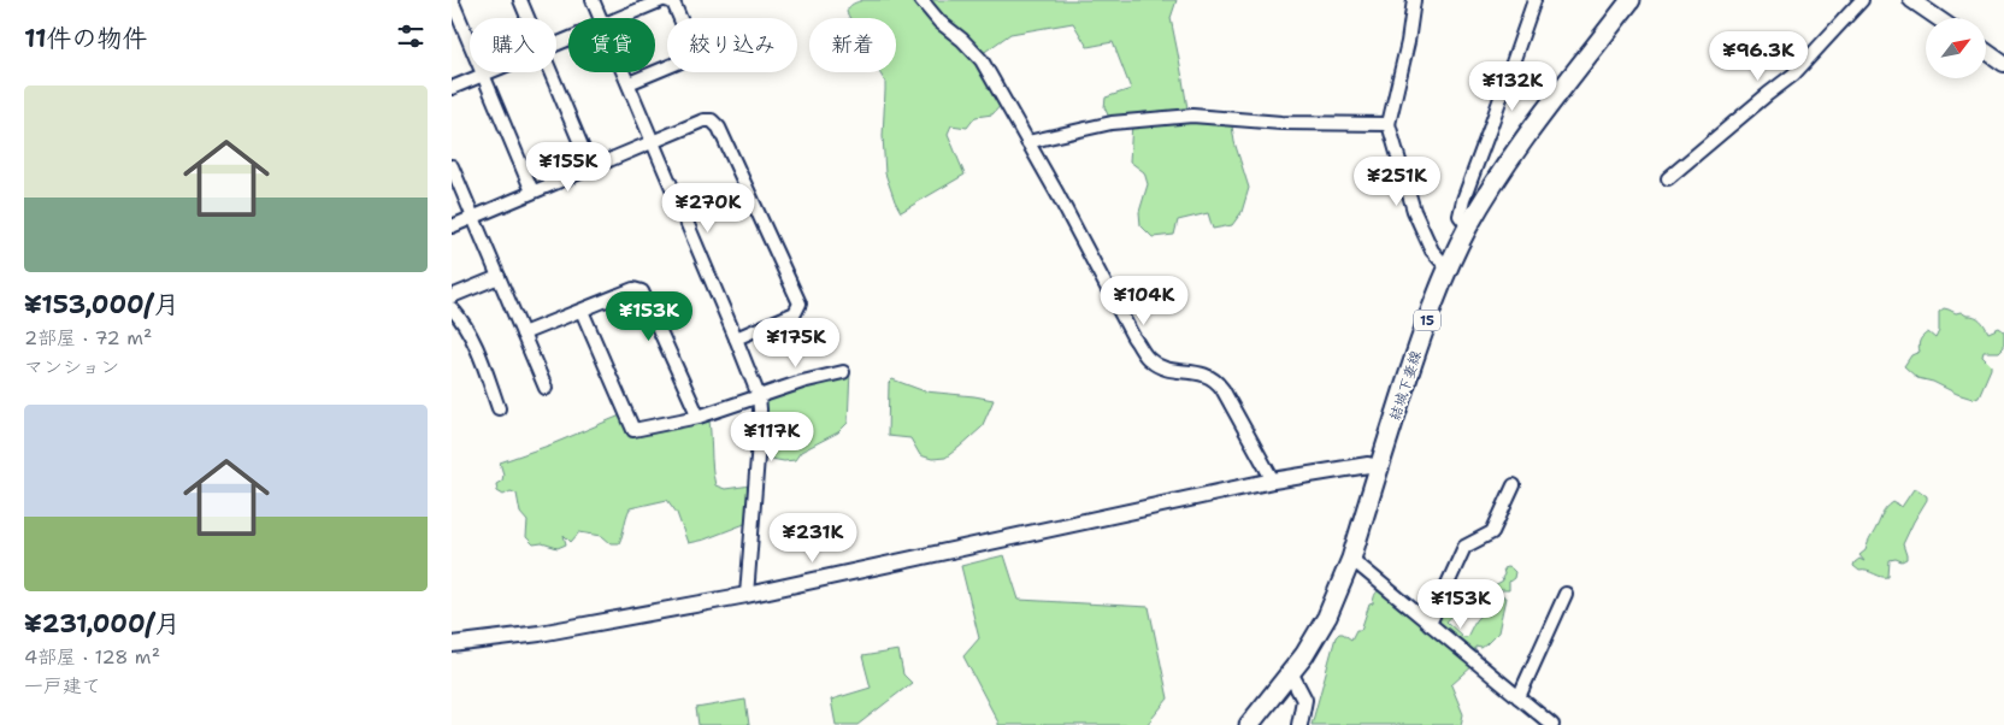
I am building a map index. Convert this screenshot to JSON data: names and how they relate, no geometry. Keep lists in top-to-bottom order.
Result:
{
  "streets": {
    "main road": ["15", "結城下妻線"]
  },
  "north": "top right",
  "page": {
    "heading": "11件の物件",
    "chip": [
      "購入",
      "賃貸",
      "絞り込み",
      "新着"
    ],
    "price": [
      "¥96.3K",
      "¥132K",
      "¥155K",
      "¥251K",
      "¥270K",
      "¥104K",
      "¥153K",
      "¥175K",
      "¥117K",
      "¥231K",
      "¥153K"
    ],
    "list": [
      {
        "name": "¥153,000/月",
        "note": "2部屋 · 72 m² · マンション"
      },
      {
        "name": "¥231,000/月",
        "note": "4部屋 · 128 m² · 一戸建て"
      }
    ]
  }
}
